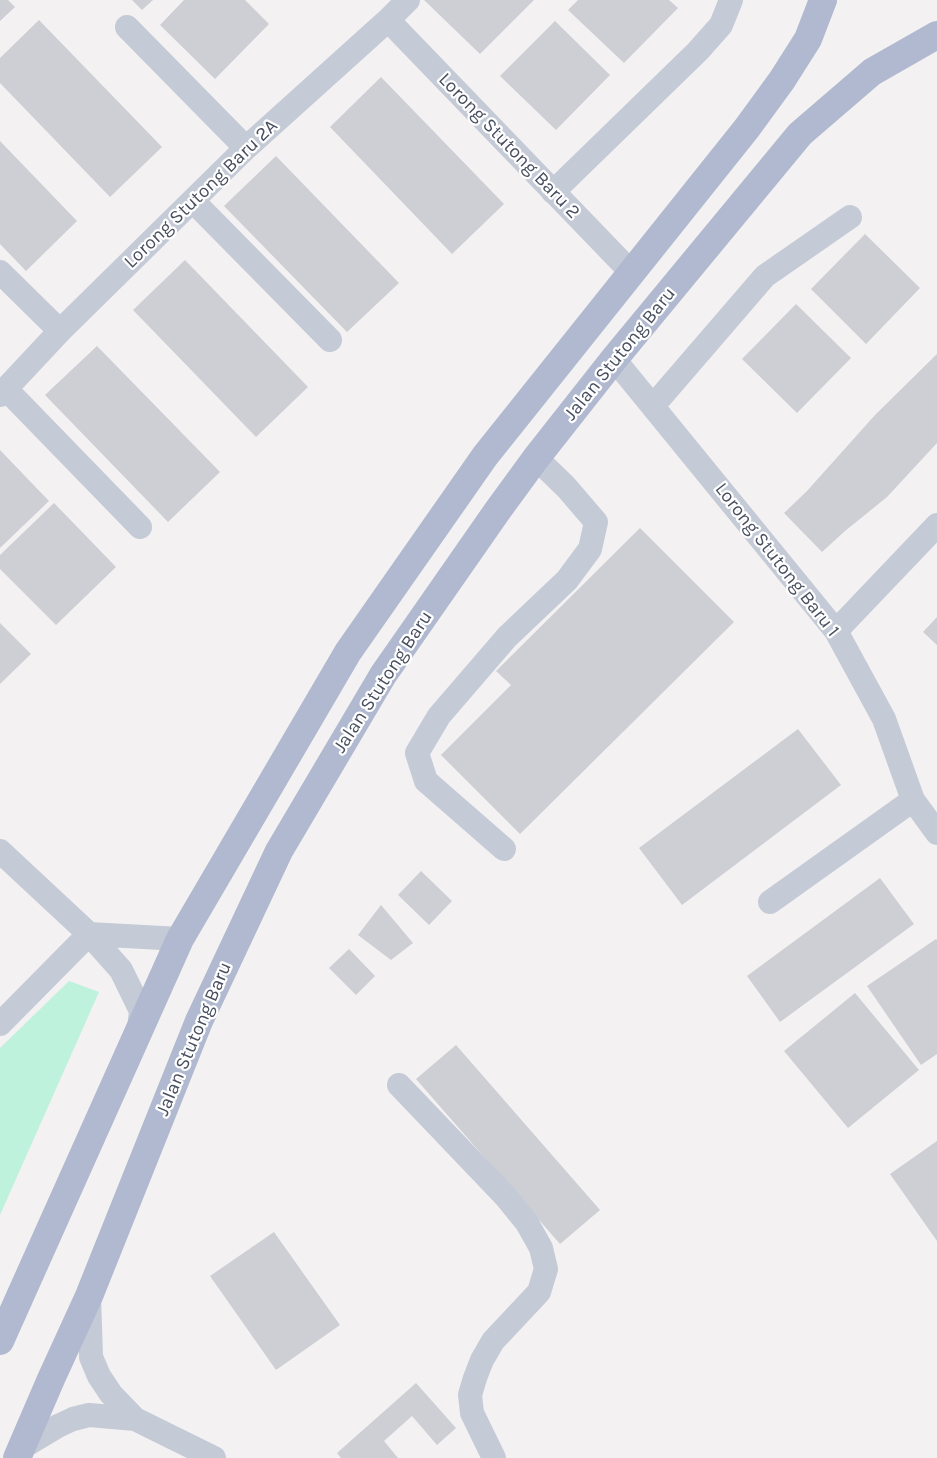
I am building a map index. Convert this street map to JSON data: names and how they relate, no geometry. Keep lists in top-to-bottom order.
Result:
{
  "streets": {
    "main road": ["Jalan Stutong Baru"],
    "street": ["Lorong Stutong Baru 2", "Lorong Stutong Baru 2A", "Lorong Stutong Baru 1"]
  },
  "crossings": [
    ["Lorong Stutong Baru 2", "Lorong Stutong Baru 2A"],
    ["Jalan Stutong Baru", "Lorong Stutong Baru 1"]
  ]
}
